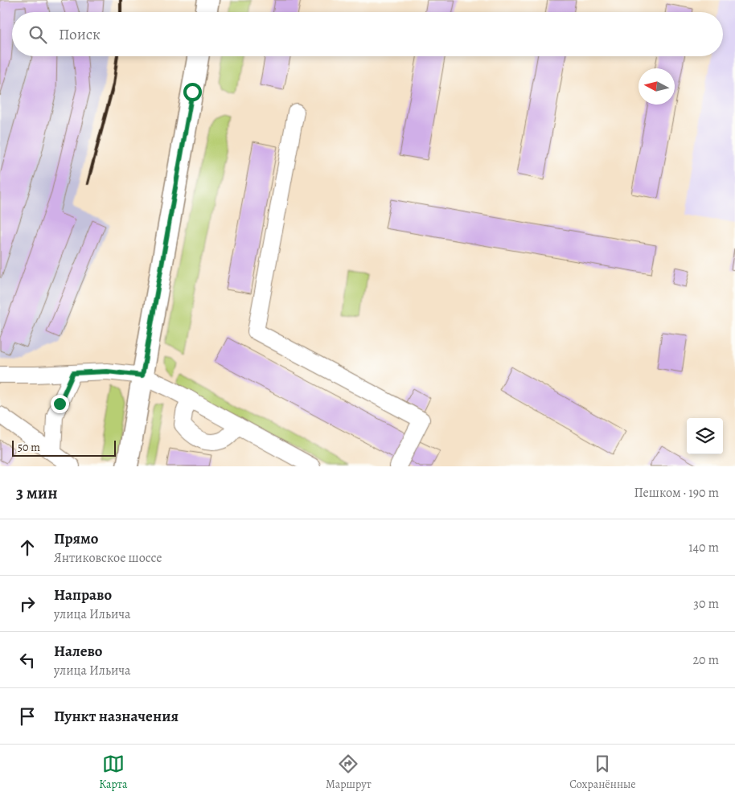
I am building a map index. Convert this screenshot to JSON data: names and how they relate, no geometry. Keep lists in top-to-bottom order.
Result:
{
  "scale_bar": "50 m",
  "north": "left",
  "page": {
    "search": "Поиск",
    "scale": "50 m",
    "heading": ["3 мин", "Пешком · 190 m"],
    "list": [
      ["Прямо", "Янтиковское шоссе", "140 m"],
      ["Направо", "улица Ильича", "30 m"],
      ["Налево", "улица Ильича", "20 m"],
      "Пункт назначения"
    ],
    "nav": ["Карта", "Маршрут", "Сохранённые"]
  }
}
